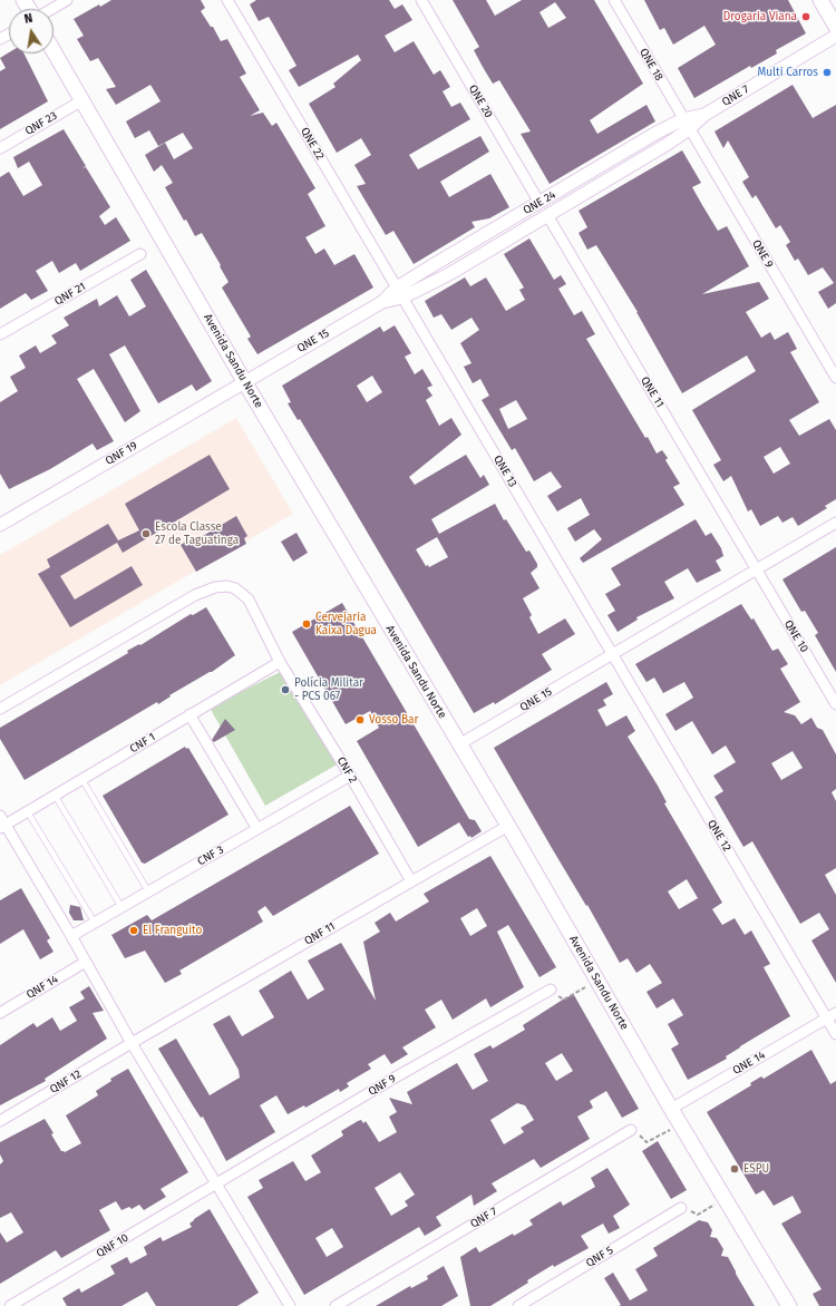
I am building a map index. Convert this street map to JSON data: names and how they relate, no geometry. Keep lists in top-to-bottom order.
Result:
{
  "streets": {
    "main road": ["Avenida Sandu Norte"],
    "street": [
      "QNE 18",
      "QNE 7",
      "QNE 20",
      "QNF 23",
      "QNE 22",
      "QNE 24",
      "QNE 9",
      "QNF 21",
      "QNE 15",
      "QNE 11",
      "QNF 19",
      "QNE 13",
      "QNE 10",
      "CNF 1",
      "CNF 2",
      "QNE 12",
      "CNF 3",
      "QNF 11",
      "QNF 14",
      "QNE 14",
      "QNF 12",
      "QNF 9",
      "QNF 7",
      "QNF 10",
      "QNF 5"
    ]
  },
  "crossings": [
    ["QNE 18", "QNE 7"],
    ["QNE 18", "QNE 24"],
    ["QNE 18", "QNE 9"],
    ["QNE 7", "QNE 24"],
    ["QNE 7", "QNE 9"],
    ["QNE 20", "QNE 24"],
    ["QNF 23", "Avenida Sandu Norte"],
    ["QNE 22", "QNE 24"],
    ["QNE 22", "QNE 15"],
    ["QNE 22", "QNE 13"],
    ["QNE 24", "QNE 9"],
    ["QNE 24", "QNE 15"],
    ["QNE 24", "QNE 11"],
    ["QNE 24", "QNE 13"],
    ["QNE 15", "Avenida Sandu Norte"],
    ["QNE 15", "QNE 11"],
    ["QNE 15", "QNF 19"],
    ["QNE 15", "QNE 13"],
    ["QNE 15", "QNE 10"],
    ["QNE 15", "QNE 12"],
    ["Avenida Sandu Norte", "QNF 19"],
    ["Avenida Sandu Norte", "QNF 11"],
    ["Avenida Sandu Norte", "QNE 14"],
    ["QNE 11", "QNE 10"],
    ["QNE 13", "QNE 12"],
    ["CNF 1", "CNF 2"],
    ["CNF 2", "CNF 3"],
    ["CNF 2", "QNF 11"],
    ["QNE 12", "QNE 14"],
    ["QNF 11", "QNF 12"],
    ["QNF 9", "QNF 10"]
  ],
  "places": [
    "Drogaria Viana",
    "Multi Carros",
    "Escola Classe 27 de Taguatinga",
    "Cervejaria Kaixa Dagua",
    "Polícia Militar - PCS 067",
    "Vosso Bar",
    "El Franguito",
    "ESPU"
  ],
  "north": "top"
}
